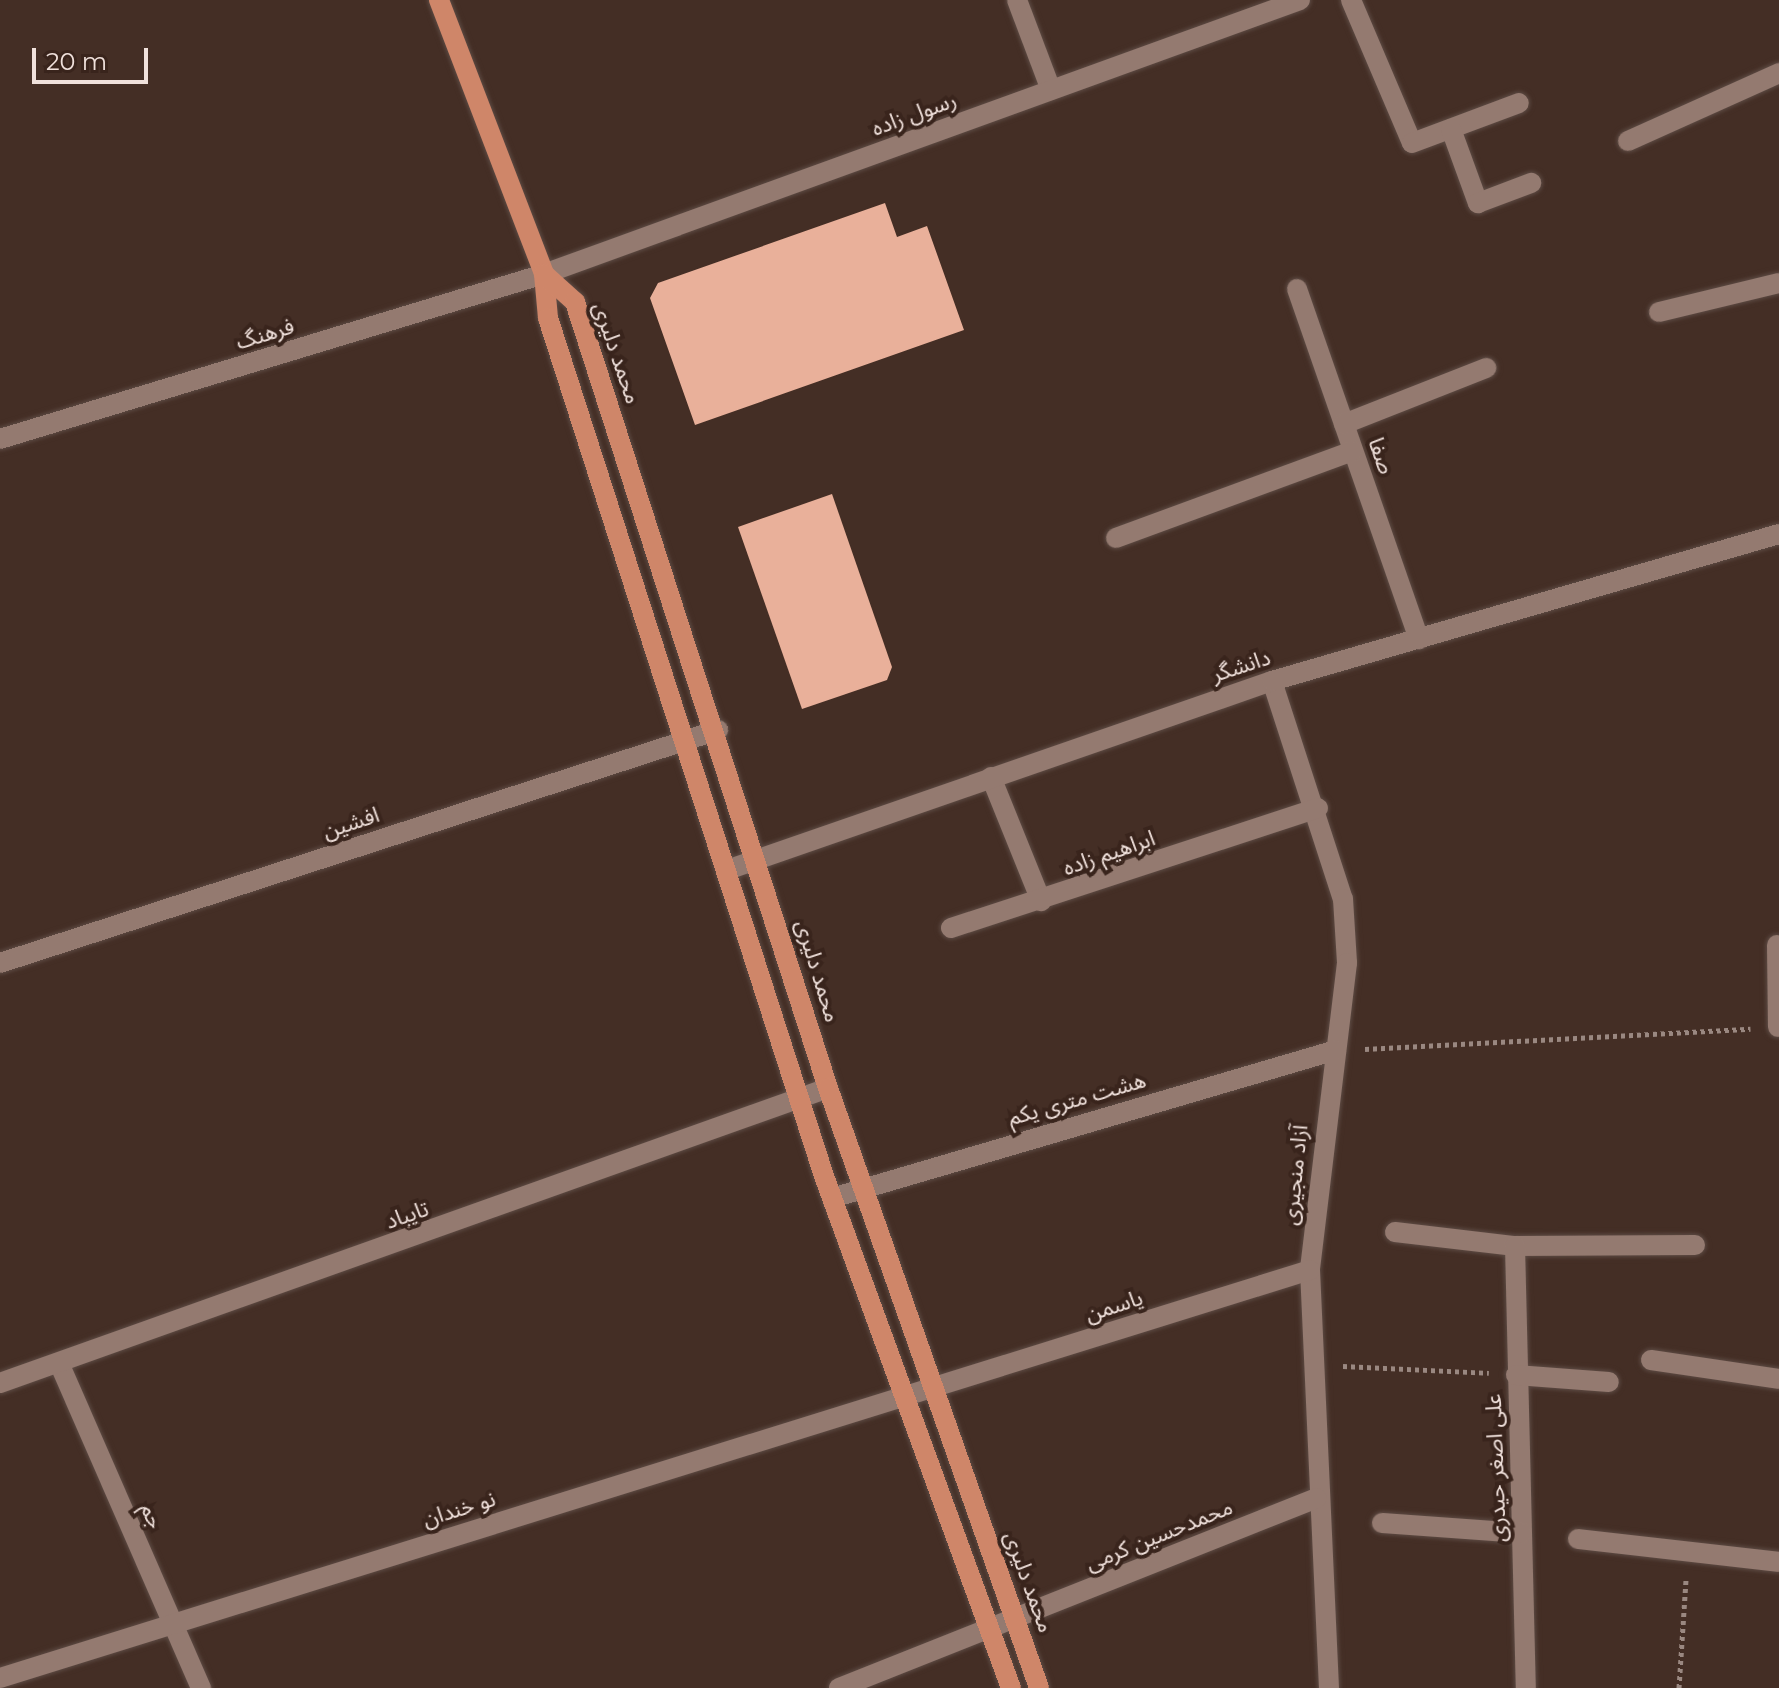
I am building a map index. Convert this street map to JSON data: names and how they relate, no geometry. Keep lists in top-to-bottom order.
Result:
{
  "streets": {
    "main road": ["محمد دلیری"],
    "street": [
      "رسول زاده",
      "فرهنگ",
      "صفا",
      "دانشگر",
      "افشین",
      "ابراهیم زاده",
      "هشت متری یکم",
      "آزاد منجیری",
      "تایباد",
      "یاسمن",
      "علی اصغر حیدری",
      "نو خندان",
      "جم",
      "محمدحسین کرمی"
    ]
  },
  "crossings": [
    ["رسول زاده", "فرهنگ"],
    ["رسول زاده", "محمد دلیری"],
    ["فرهنگ", "محمد دلیری"],
    ["محمد دلیری", "دانشگر"],
    ["محمد دلیری", "افشین"],
    ["محمد دلیری", "هشت متری یکم"],
    ["محمد دلیری", "تایباد"],
    ["محمد دلیری", "یاسمن"],
    ["محمد دلیری", "نو خندان"],
    ["محمد دلیری", "محمدحسین کرمی"],
    ["صفا", "دانشگر"],
    ["دانشگر", "ابراهیم زاده"],
    ["دانشگر", "آزاد منجیری"],
    ["ابراهیم زاده", "آزاد منجیری"],
    ["هشت متری یکم", "آزاد منجیری"],
    ["آزاد منجیری", "یاسمن"],
    ["آزاد منجیری", "محمدحسین کرمی"],
    ["تایباد", "جم"],
    ["یاسمن", "نو خندان"],
    ["نو خندان", "جم"]
  ],
  "scale_bar": "20 m"
}
